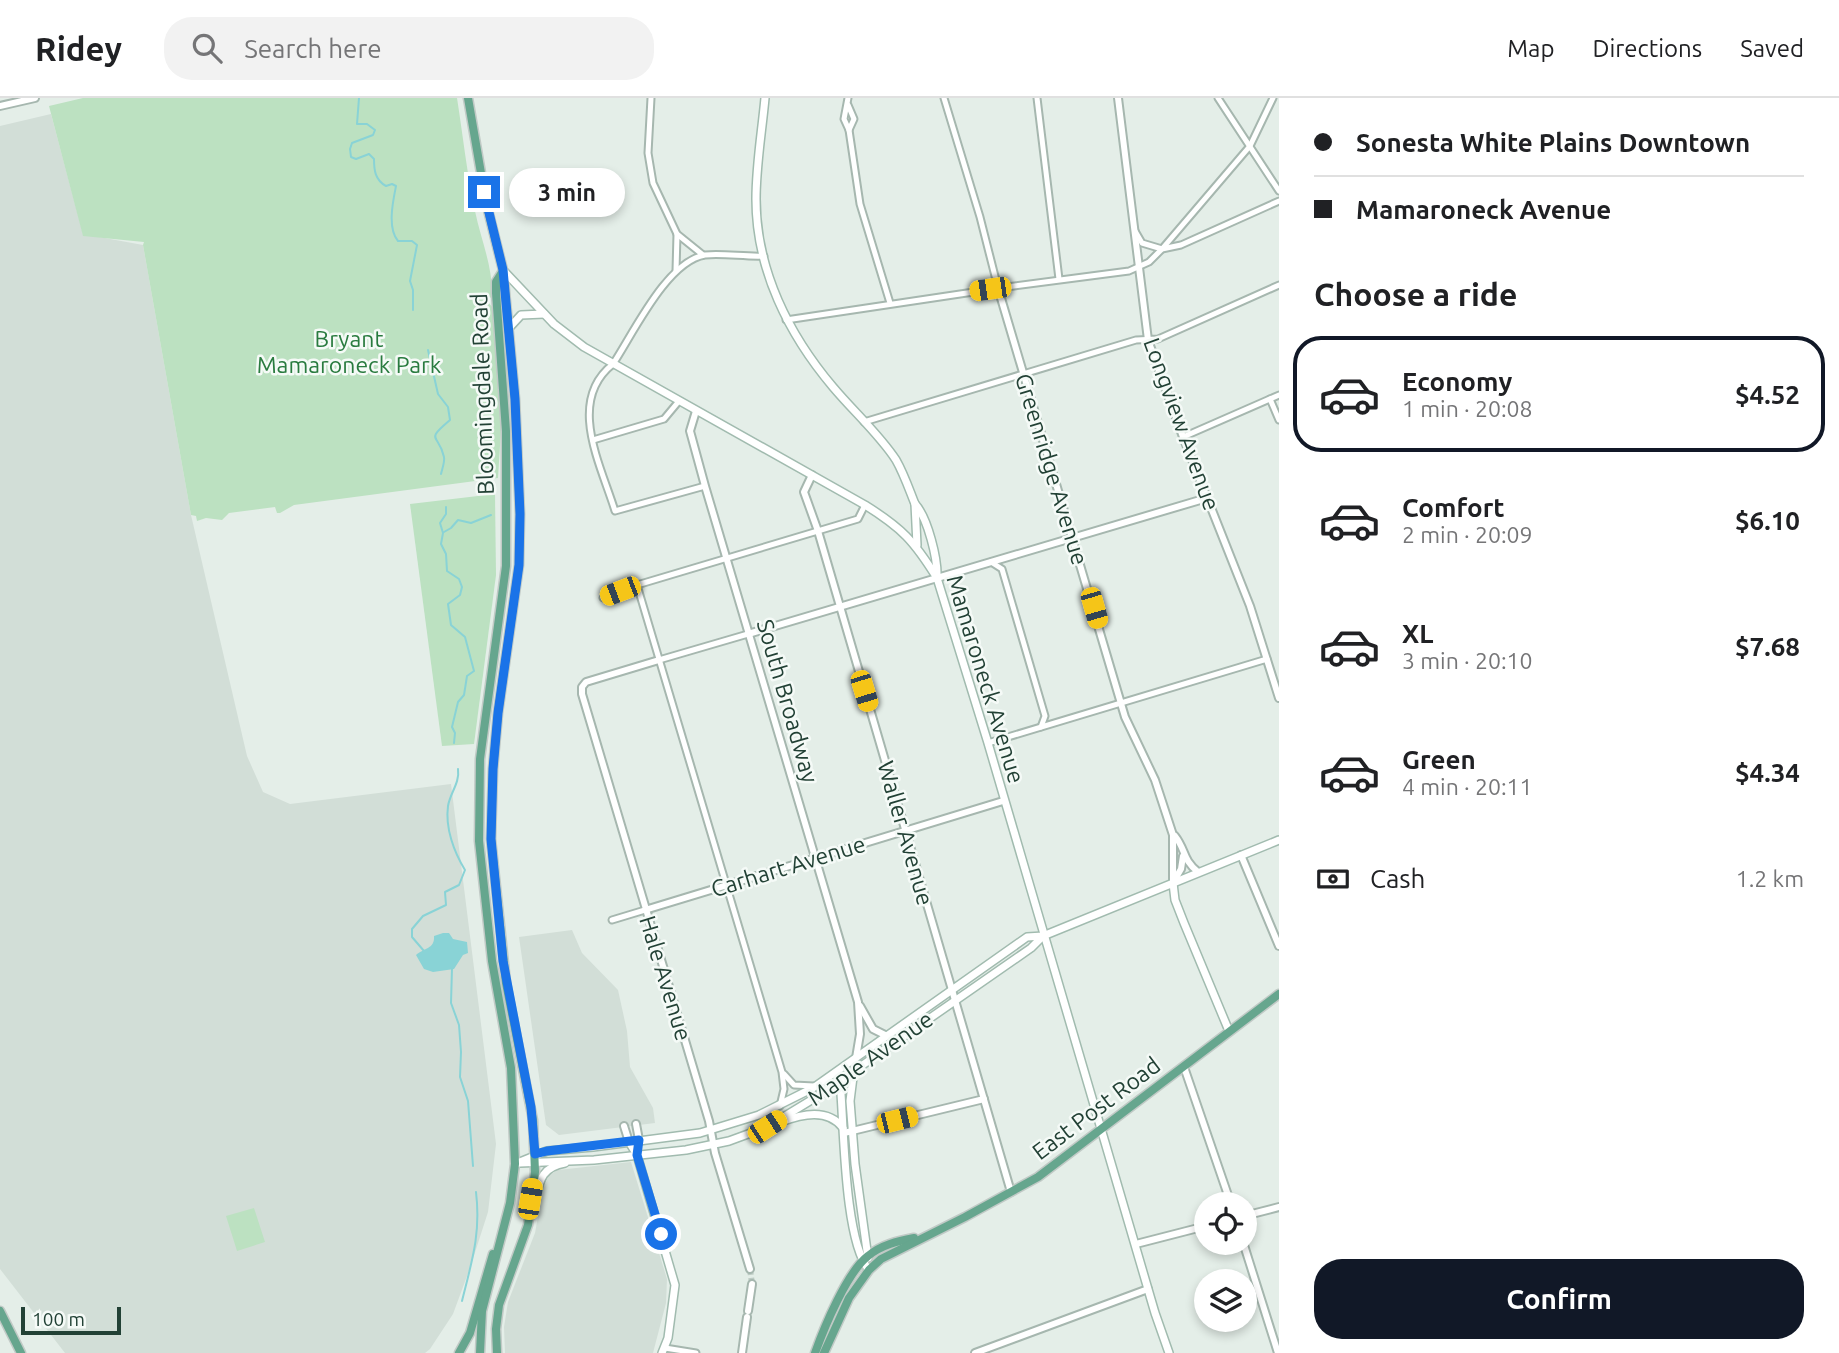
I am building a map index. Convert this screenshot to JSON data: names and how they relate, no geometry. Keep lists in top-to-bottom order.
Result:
{
  "streets": {
    "main road": [
      "Bloomingdale Road",
      "Mamaroneck Avenue",
      "South Broadway",
      "Maple Avenue",
      "East Post Road"
    ],
    "street": [
      "Longview Avenue",
      "Greenridge Avenue",
      "Waller Avenue",
      "Carhart Avenue",
      "Hale Avenue"
    ]
  },
  "crossings": [
    ["Bloomingdale Road", "Mamaroneck Avenue"],
    ["Bloomingdale Road", "Maple Avenue"],
    ["Greenridge Avenue", "Maple Avenue"],
    ["Mamaroneck Avenue", "South Broadway"],
    ["Mamaroneck Avenue", "Waller Avenue"],
    ["Mamaroneck Avenue", "Carhart Avenue"],
    ["Mamaroneck Avenue", "Maple Avenue"],
    ["Mamaroneck Avenue", "East Post Road"],
    ["South Broadway", "Carhart Avenue"],
    ["South Broadway", "Maple Avenue"],
    ["South Broadway", "East Post Road"],
    ["Waller Avenue", "Carhart Avenue"],
    ["Waller Avenue", "Maple Avenue"],
    ["Waller Avenue", "East Post Road"],
    ["Carhart Avenue", "Hale Avenue"],
    ["Hale Avenue", "Maple Avenue"]
  ],
  "parks": ["Bryant Mamaroneck Park"],
  "scale_bar": "100 m",
  "page": {
    "header": "Ridey",
    "search": "Search here",
    "nav": ["Map", "Directions", "Saved"],
    "banner": ["Sonesta White Plains Downtown", "Mamaroneck Avenue"],
    "bubble": "3 min",
    "heading": "Choose a ride",
    "list": [
      {
        "name": "Economy",
        "note": "1 min · 20:08",
        "value": "$4.52"
      },
      {
        "name": "Comfort",
        "note": "2 min · 20:09",
        "value": "$6.10"
      },
      {
        "name": "XL",
        "note": "3 min · 20:10",
        "value": "$7.68"
      },
      {
        "name": "Green",
        "note": "4 min · 20:11",
        "value": "$4.34"
      }
    ],
    "pay": ["Cash", "1.2 km"],
    "buttons": "Confirm",
    "scale": "100 m"
  }
}
